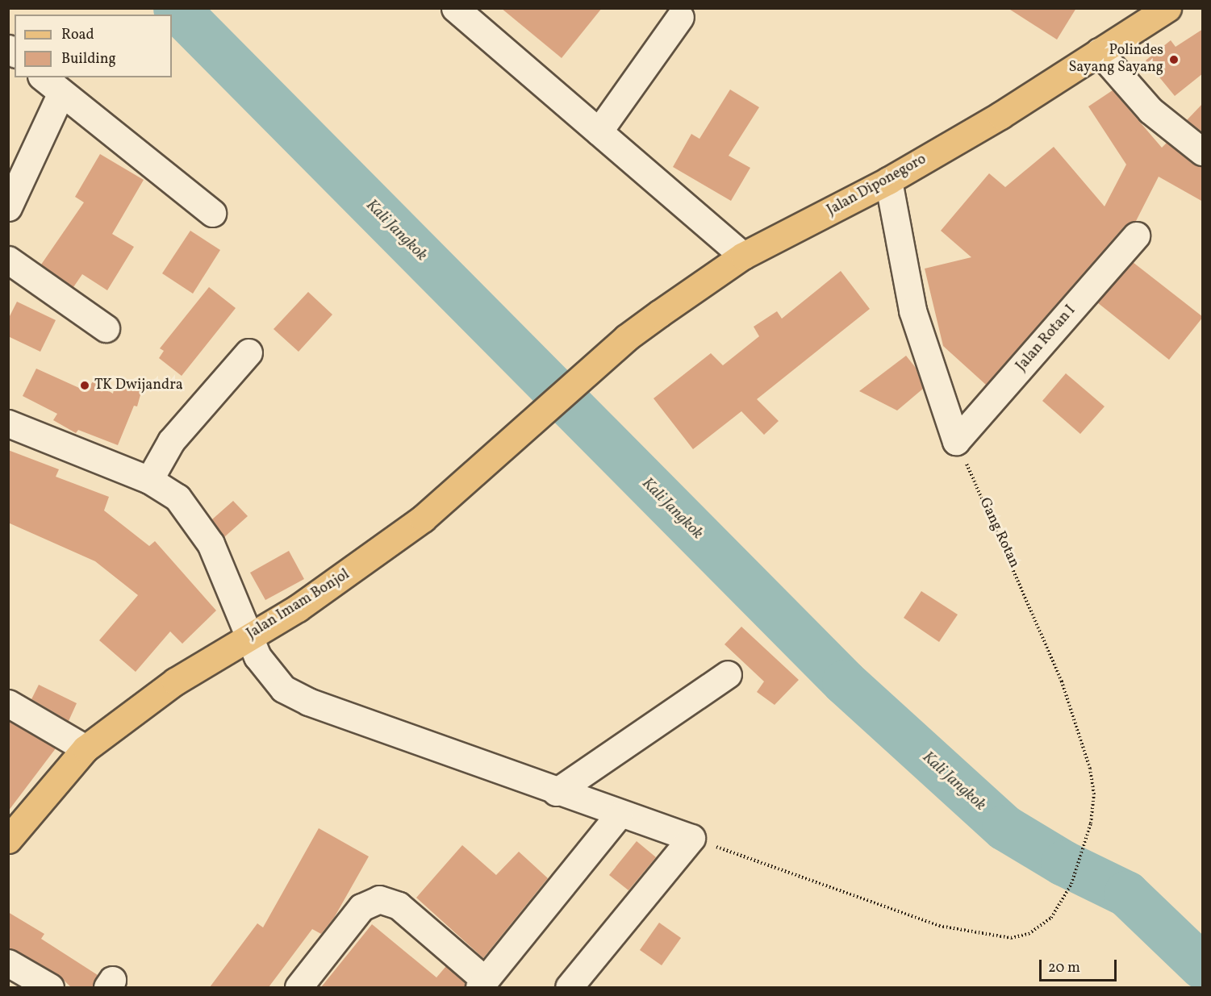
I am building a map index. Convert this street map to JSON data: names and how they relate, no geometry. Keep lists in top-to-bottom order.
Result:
{
  "streets": {
    "main road": ["Jalan Diponegoro", "Jalan Imam Bonjol"],
    "street": ["Jalan Rotan I"],
    "path": ["Gang Rotan"]
  },
  "crossings": [
    ["Jalan Diponegoro", "Jalan Imam Bonjol"],
    ["Jalan Rotan I", "Gang Rotan"]
  ],
  "water": ["Kali Jangkok"],
  "places": ["Polindes Sayang Sayang", "TK Dwijandra"],
  "legend": ["Road", "Building"],
  "scale_bar": "20 m"
}
